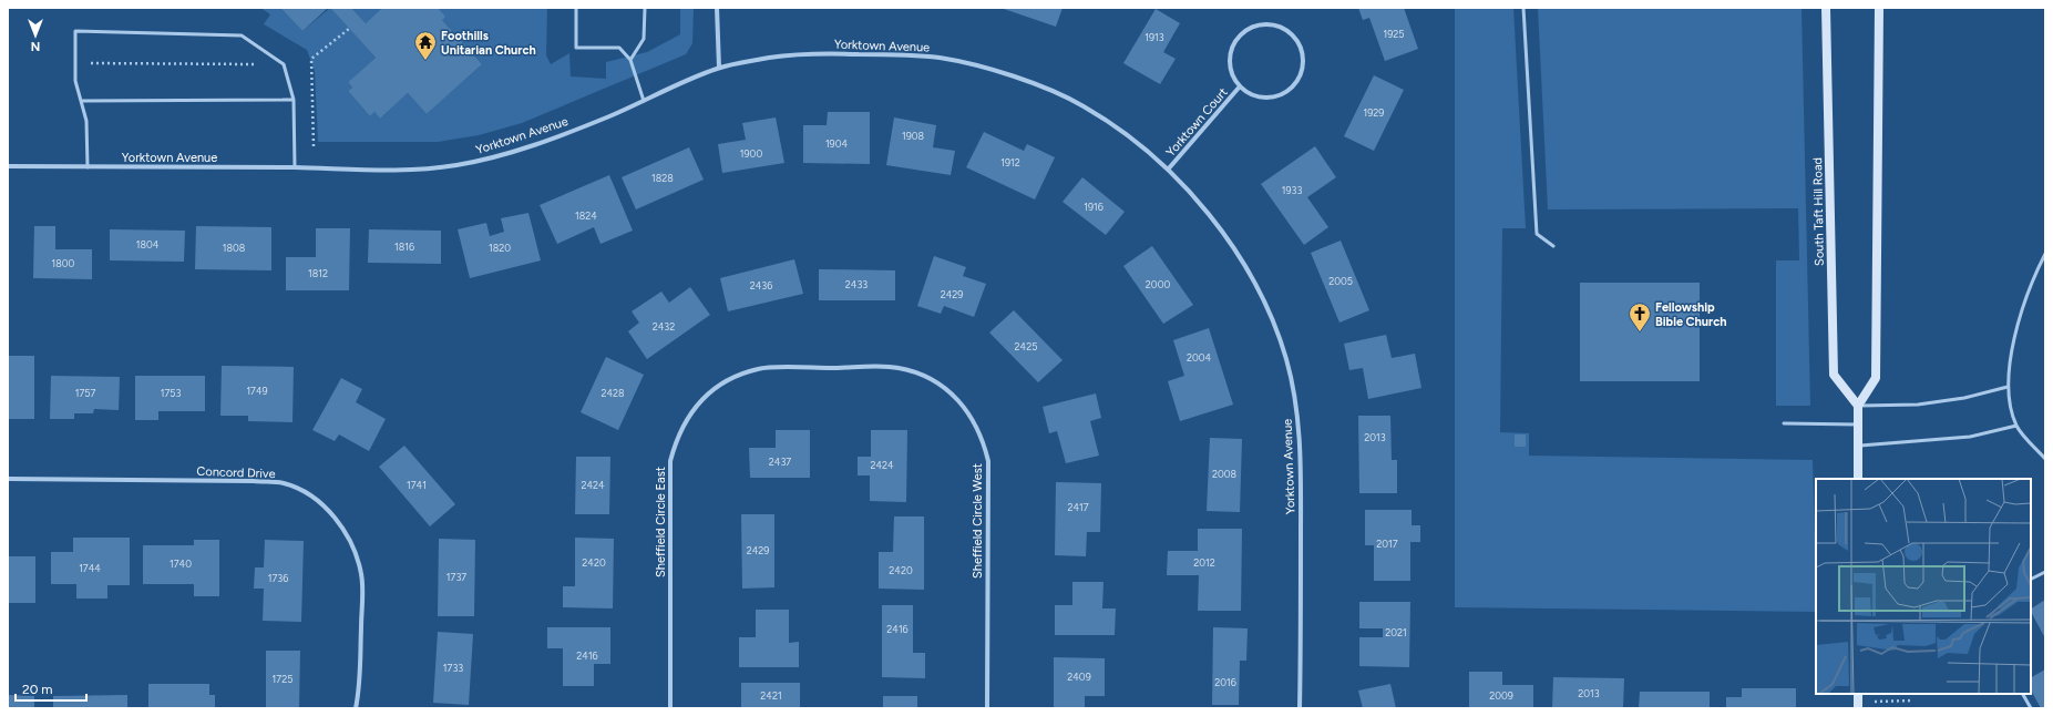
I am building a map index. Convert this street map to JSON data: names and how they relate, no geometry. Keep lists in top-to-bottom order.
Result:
{
  "streets": {
    "main road": ["South Taft Hill Road"],
    "street": [
      "Yorktown Avenue",
      "Yorktown Court",
      "Concord Drive",
      "Sheffield Circle West",
      "Sheffield Circle East"
    ]
  },
  "crossings": [
    ["Yorktown Avenue", "Yorktown Court"],
    ["Sheffield Circle West", "Sheffield Circle East"]
  ],
  "places": {
    "temple": ["Foothills Unitarian Church"],
    "church": ["Fellowship Bible Church"]
  },
  "house_numbers": [
    "1925",
    "1913",
    "1929",
    "1908",
    "1904",
    "1900",
    "1912",
    "1828",
    "1933",
    "1916",
    "1824",
    "1804",
    "1816",
    "1808",
    "1820",
    "1800",
    "1812",
    "2005",
    "2433",
    "2000",
    "2436",
    "2429",
    "2432",
    "2425",
    "2004",
    "1749",
    "1757",
    "1753",
    "2428",
    "2013",
    "2437",
    "2424",
    "2008",
    "1741",
    "2424",
    "2417",
    "2017",
    "2429",
    "2420",
    "2012",
    "1740",
    "1744",
    "2420",
    "1737",
    "1736",
    "2416",
    "2021",
    "2416",
    "1733",
    "2409",
    "1725",
    "2016",
    "2013",
    "2421",
    "2009"
  ],
  "scale_bar": "20 m",
  "north": "bottom"
}
